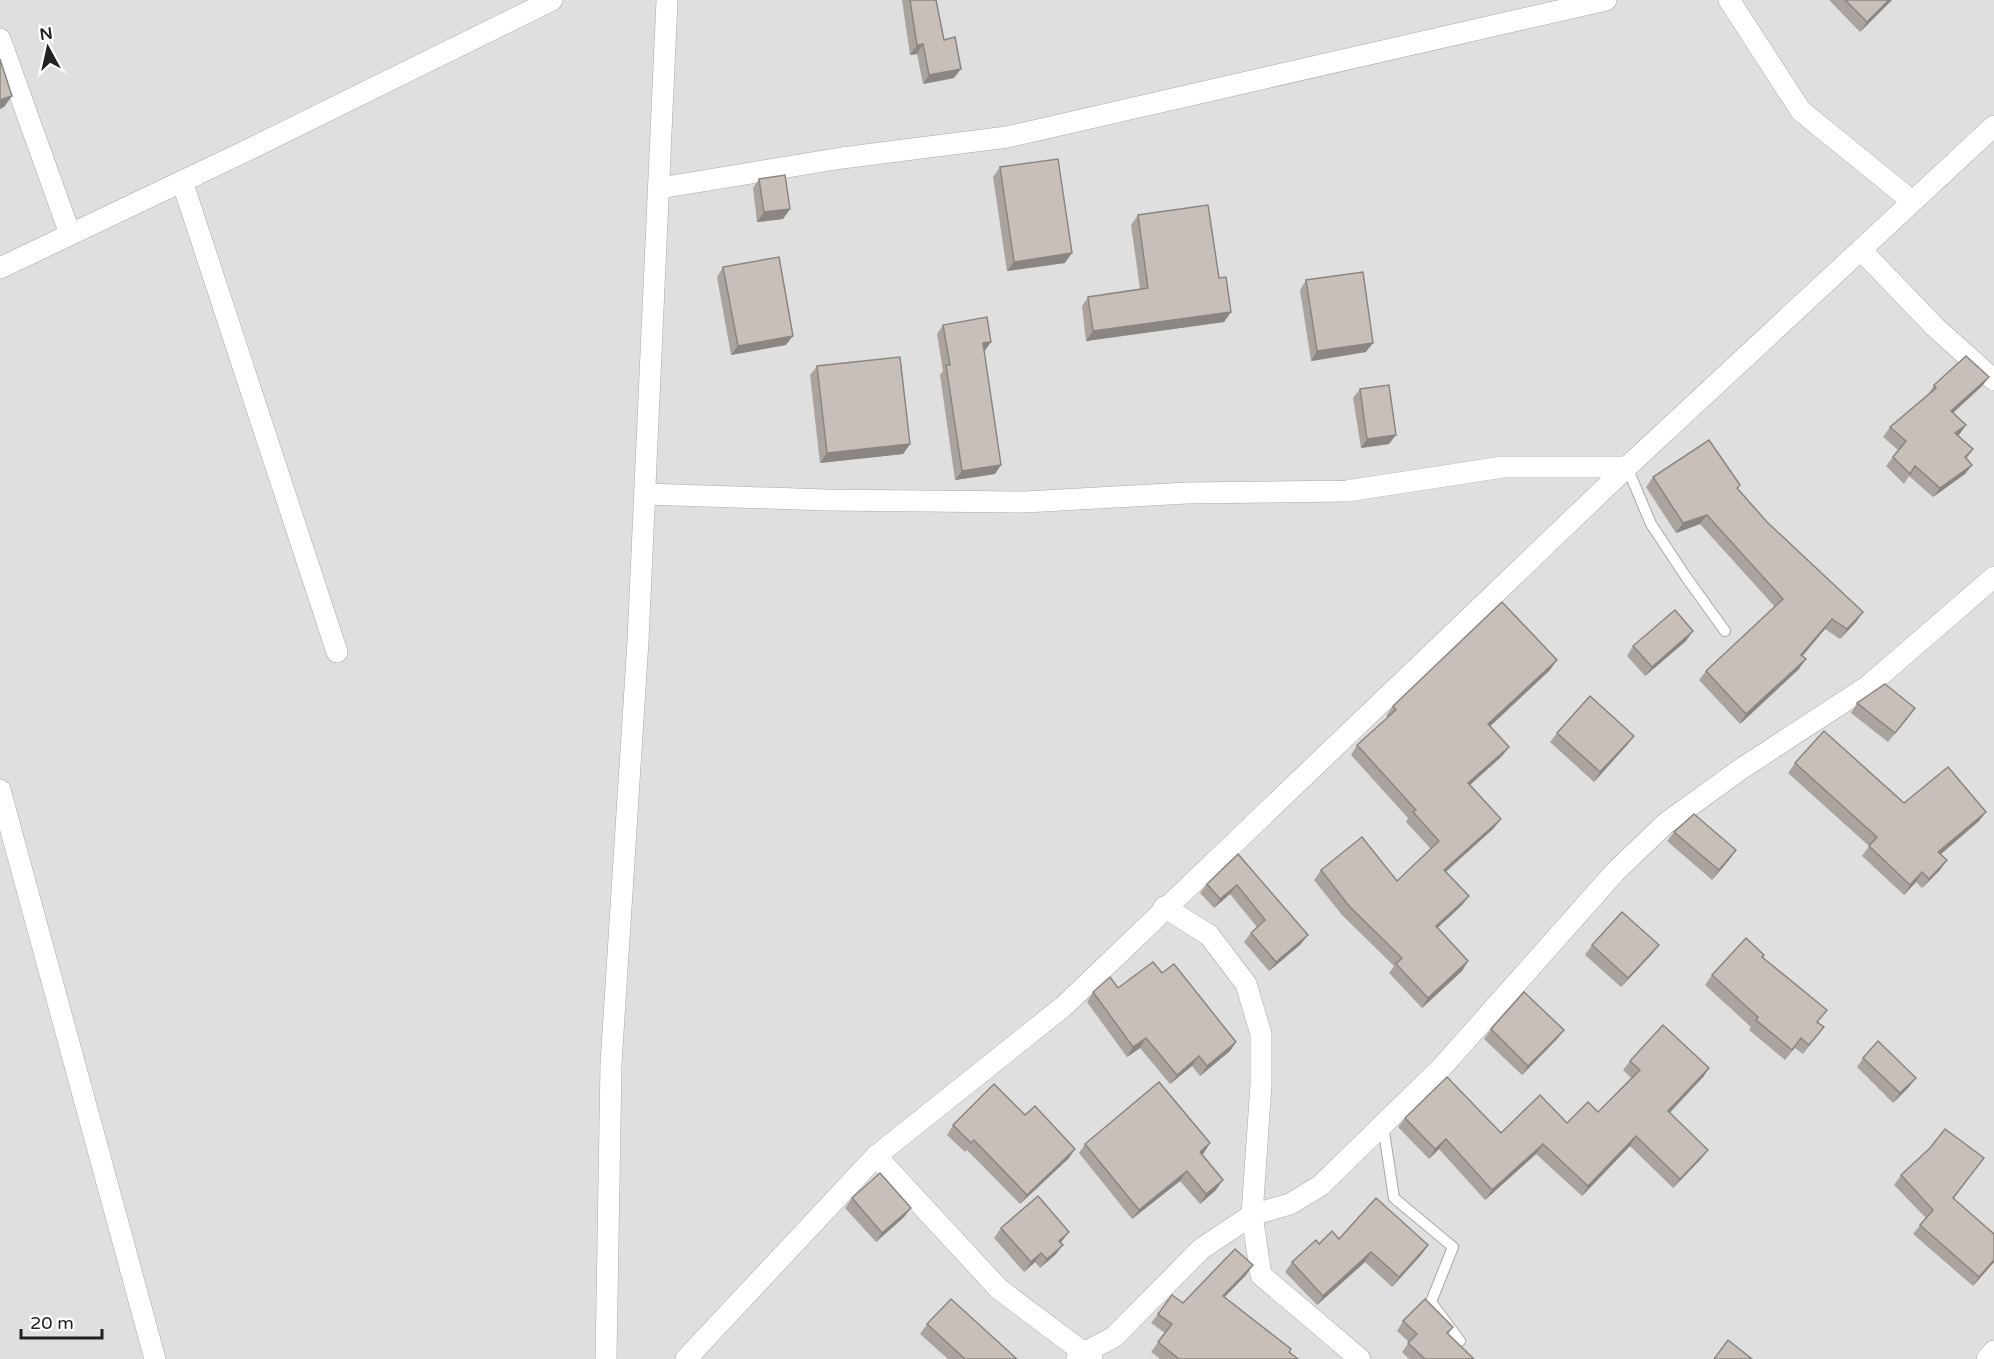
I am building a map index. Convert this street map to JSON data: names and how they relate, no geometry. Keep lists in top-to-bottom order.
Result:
{
  "scale_bar": "20 m",
  "north": "top"
}
